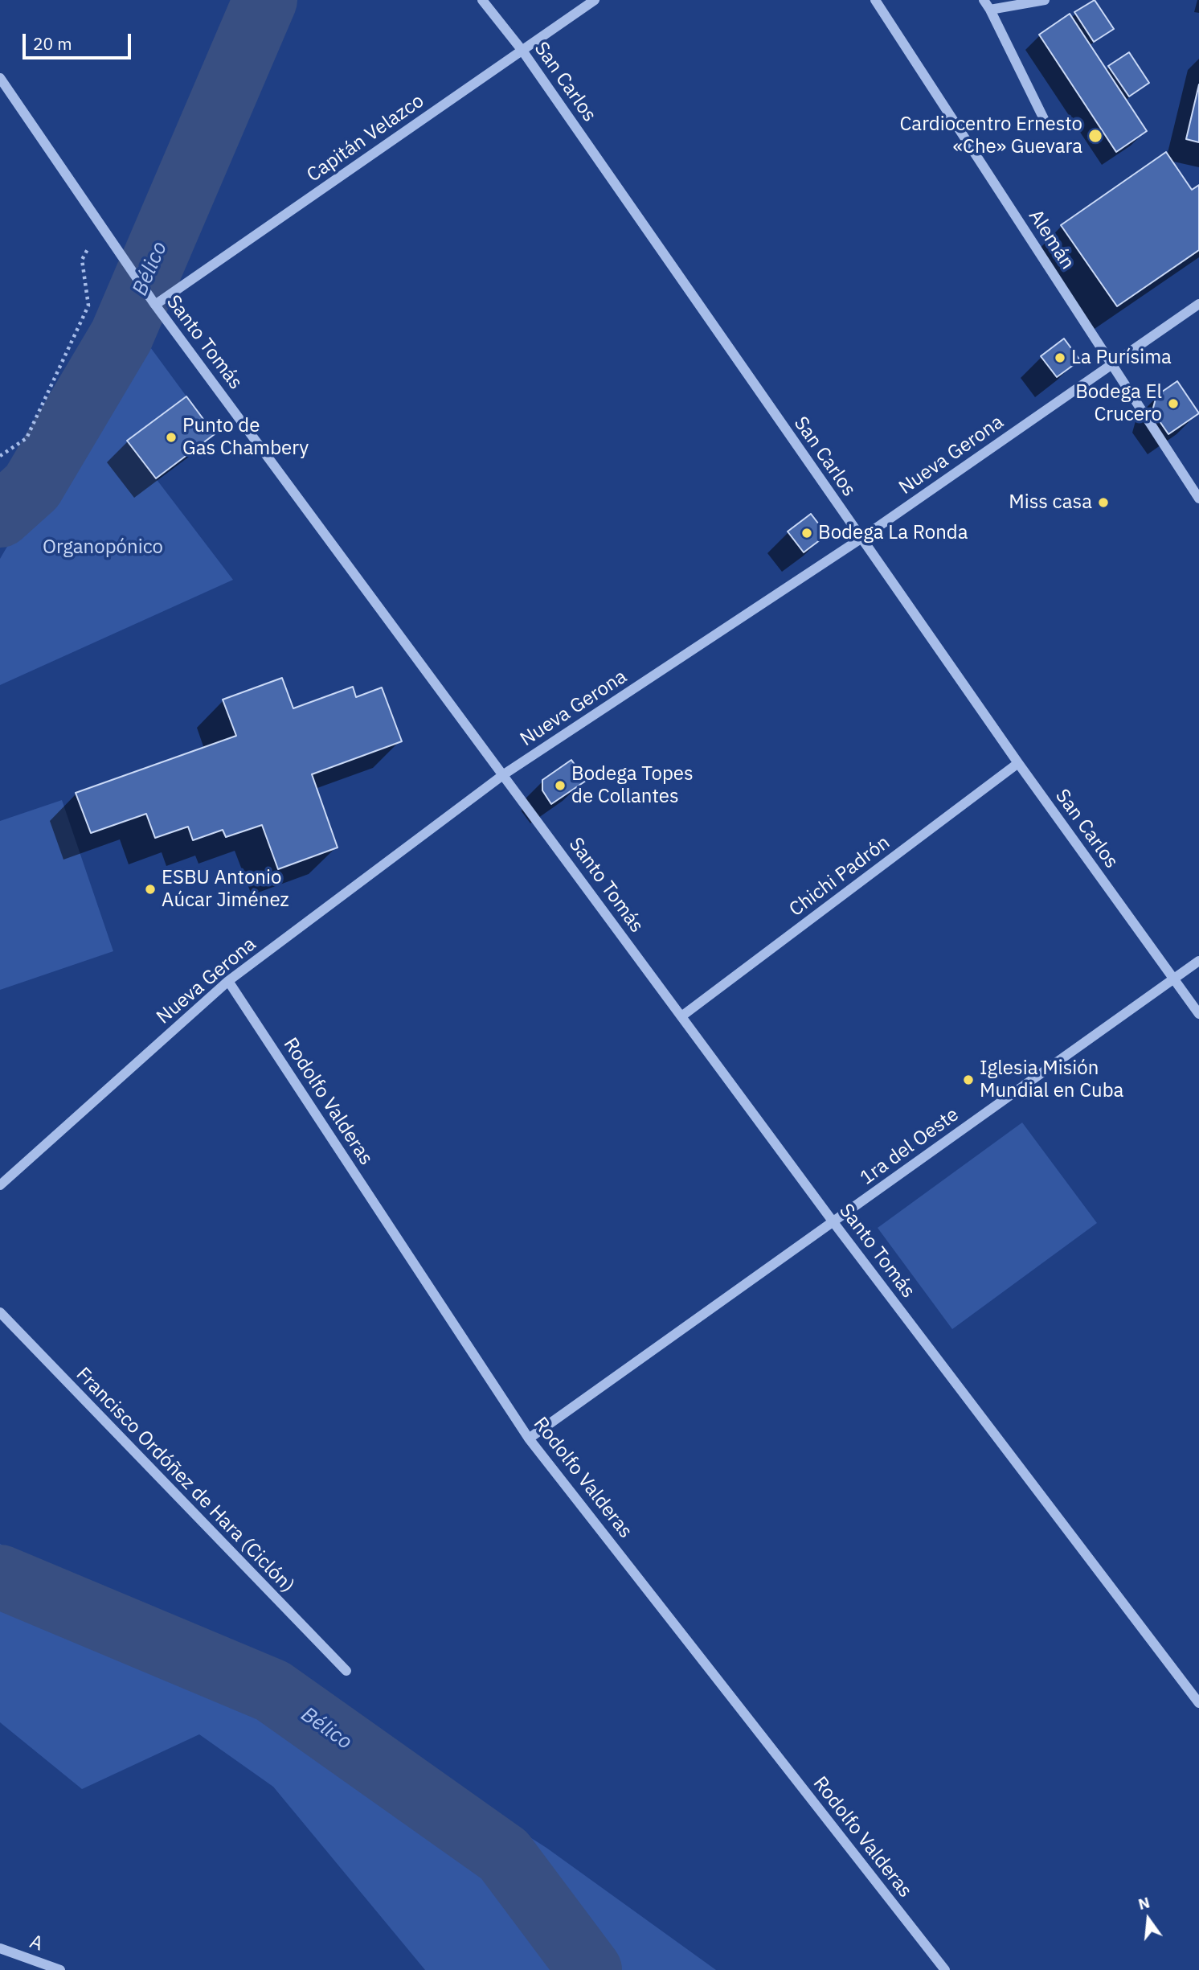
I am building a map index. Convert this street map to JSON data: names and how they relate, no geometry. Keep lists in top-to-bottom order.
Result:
{
  "streets": {
    "street": [
      "San Carlos",
      "Capitán Velazco",
      "Alemán",
      "Santo Tomás",
      "Nueva Gerona",
      "Chichi Padrón",
      "Rodolfo Valderas",
      "1ra del Oeste",
      "Francisco Ordóñez de Hara (Ciclón)",
      "A"
    ]
  },
  "crossings": [
    ["San Carlos", "Capitán Velazco"],
    ["San Carlos", "Nueva Gerona"],
    ["San Carlos", "Chichi Padrón"],
    ["San Carlos", "1ra del Oeste"],
    ["Capitán Velazco", "Santo Tomás"],
    ["Alemán", "Nueva Gerona"],
    ["Santo Tomás", "Nueva Gerona"],
    ["Santo Tomás", "Chichi Padrón"],
    ["Santo Tomás", "1ra del Oeste"],
    ["Nueva Gerona", "Rodolfo Valderas"],
    ["Rodolfo Valderas", "1ra del Oeste"]
  ],
  "water": ["Bélico"],
  "parks": ["Organopónico"],
  "places": [
    "Cardiocentro Ernesto «Che» Guevara",
    "La Purísima",
    "Bodega El Crucero",
    "Punto de Gas Chambery",
    "Miss casa",
    "Bodega La Ronda",
    "Bodega Topes de Collantes",
    "ESBU Antonio Aúcar Jiménez",
    "Iglesia Misión Mundial en Cuba"
  ],
  "scale_bar": "20 m",
  "north": "top"
}
